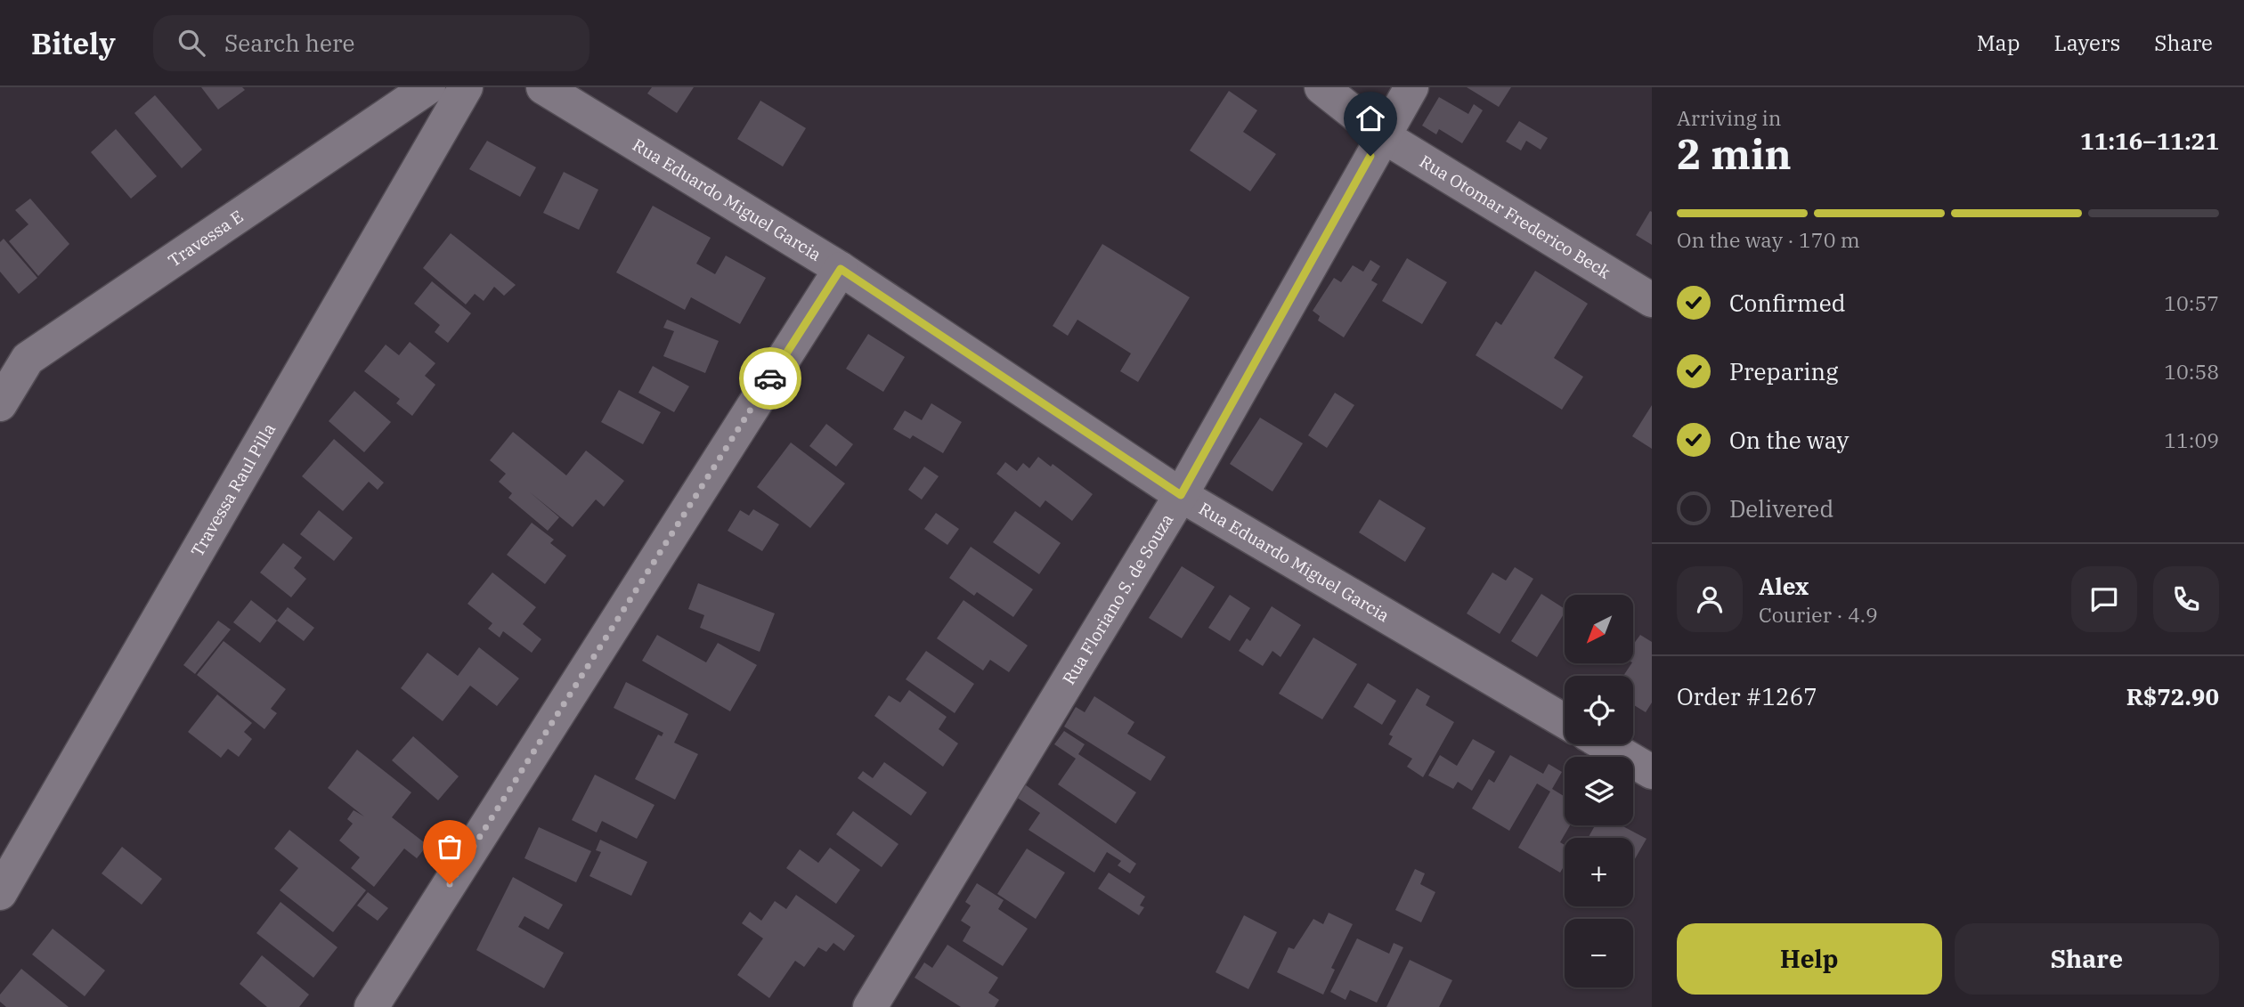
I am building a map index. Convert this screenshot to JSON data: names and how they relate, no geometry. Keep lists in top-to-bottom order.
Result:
{
  "streets": {
    "street": [
      "Rua Eduardo Miguel Garcia",
      "Rua Otomar Frederico Beck",
      "Travessa E",
      "Travessa Raul Pilla",
      "Rua Floriano S. de Souza"
    ]
  },
  "crossings": [
    ["Rua Eduardo Miguel Garcia", "Rua Floriano S. de Souza"],
    ["Rua Otomar Frederico Beck", "Rua Floriano S. de Souza"]
  ],
  "north": "bottom left",
  "page": {
    "header": "Bitely",
    "search": "Search here",
    "nav": ["Map", "Layers", "Share"],
    "heading": ["2 min", "Arriving in", "11:16–11:21"],
    "panel": [
      "Alex",
      "Courier · 4.9",
      "Order #1267",
      "R$72.90"
    ],
    "bar": "On the way · 170 m",
    "list": [
      ["Confirmed", "10:57"],
      ["Preparing", "10:58"],
      ["On the way", "11:09"],
      "Delivered"
    ],
    "map_buttons": ["+", "−"],
    "buttons": ["Help", "Share"]
  }
}
